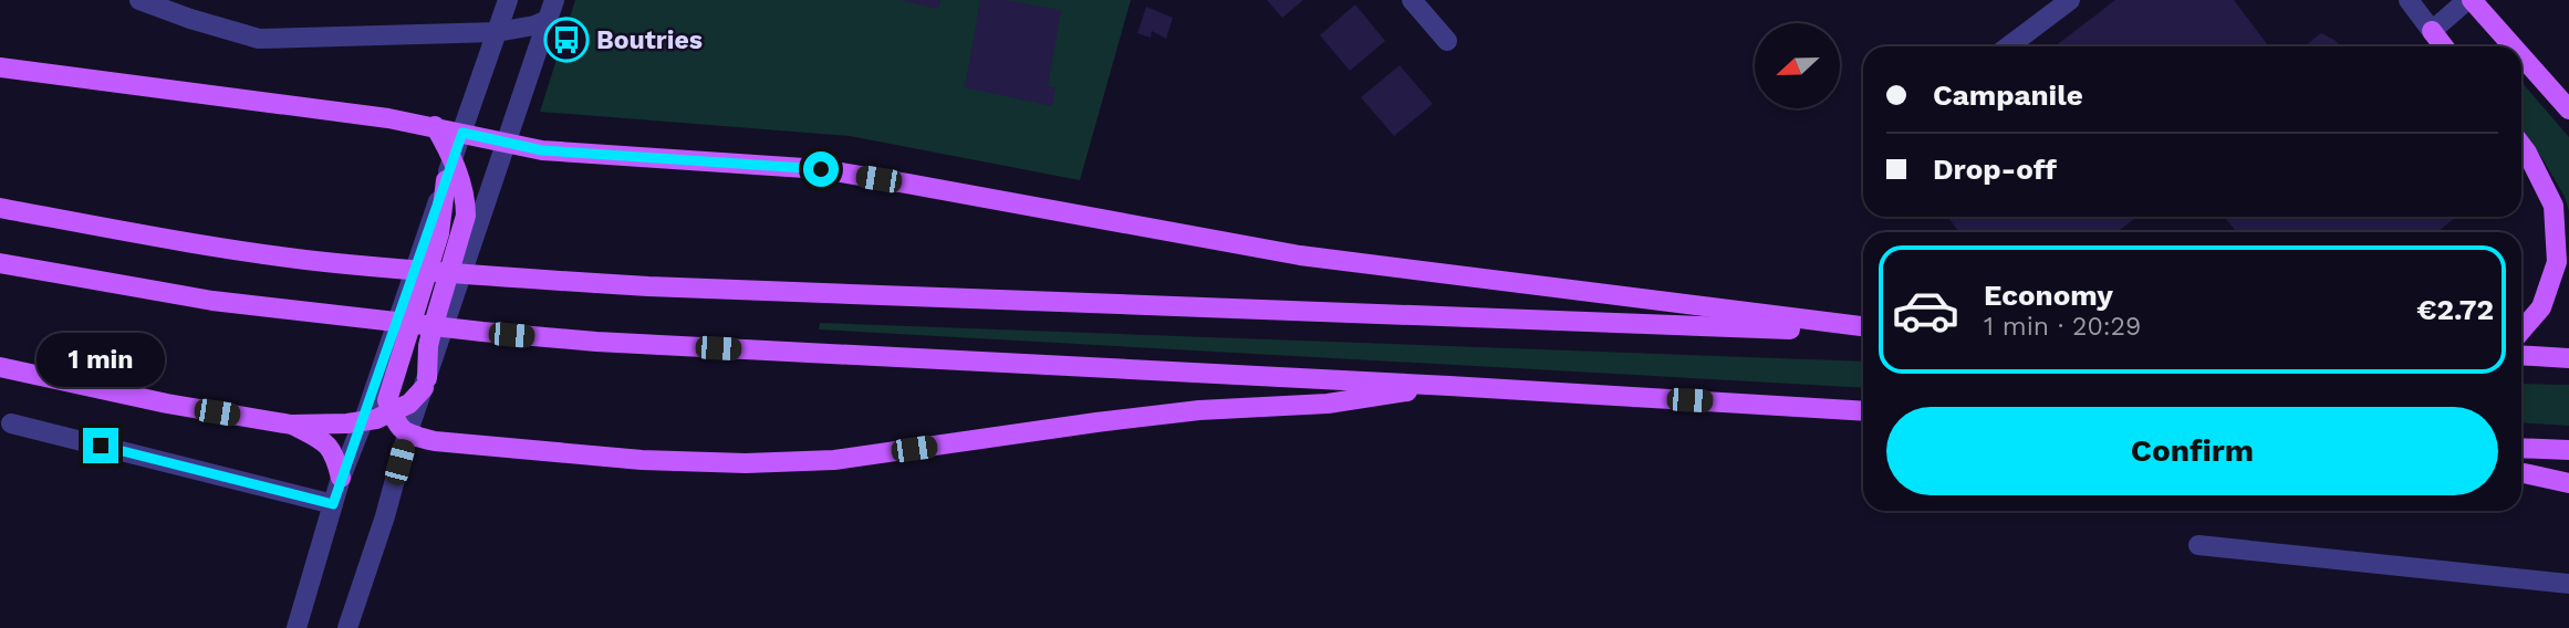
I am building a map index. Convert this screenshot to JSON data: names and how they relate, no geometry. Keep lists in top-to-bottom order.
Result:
{
  "places": {
    "bus stop": ["Boutries"]
  },
  "north": "left",
  "page": {
    "banner": ["Campanile", "Drop-off"],
    "list": [
      {
        "name": "Economy",
        "note": "1 min · 20:29",
        "value": "€2.72"
      }
    ],
    "bubble": "1 min",
    "buttons": "Confirm"
  }
}
